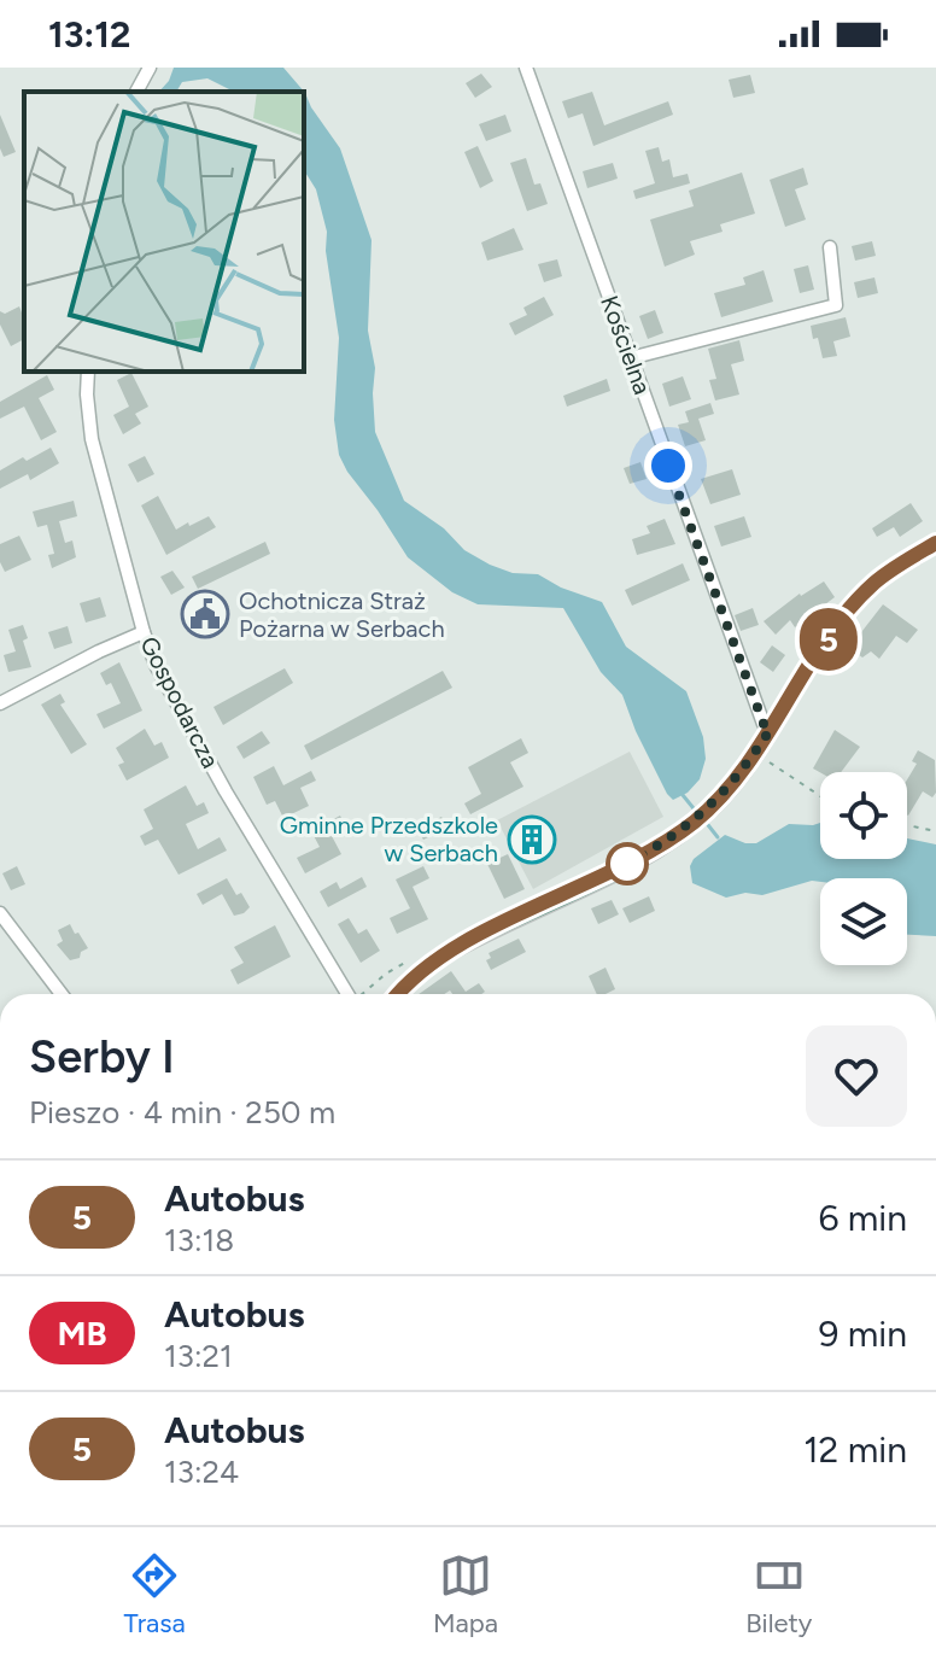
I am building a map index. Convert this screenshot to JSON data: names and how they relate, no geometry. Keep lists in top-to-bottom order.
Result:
{
  "streets": {
    "street": ["Kościelna", "Gospodarcza"]
  },
  "places": {
    "public building": ["Ochotnicza Straż Pożarna w Serbach"],
    "building": ["Gminne Przedszkole w Serbach"]
  },
  "lines": ["bus line 5"],
  "page": {
    "status": "13:12",
    "on_map": "5",
    "heading": ["Serby I", "Pieszo · 4 min · 250 m"],
    "list": [
      {
        "mark": "5",
        "name": "Autobus",
        "note": "13:18",
        "value": "6 min"
      },
      {
        "mark": "MB",
        "name": "Autobus",
        "note": "13:21",
        "value": "9 min"
      },
      {
        "mark": "5",
        "name": "Autobus",
        "note": "13:24",
        "value": "12 min"
      }
    ],
    "tabs": ["Trasa", "Mapa", "Bilety"]
  }
}
